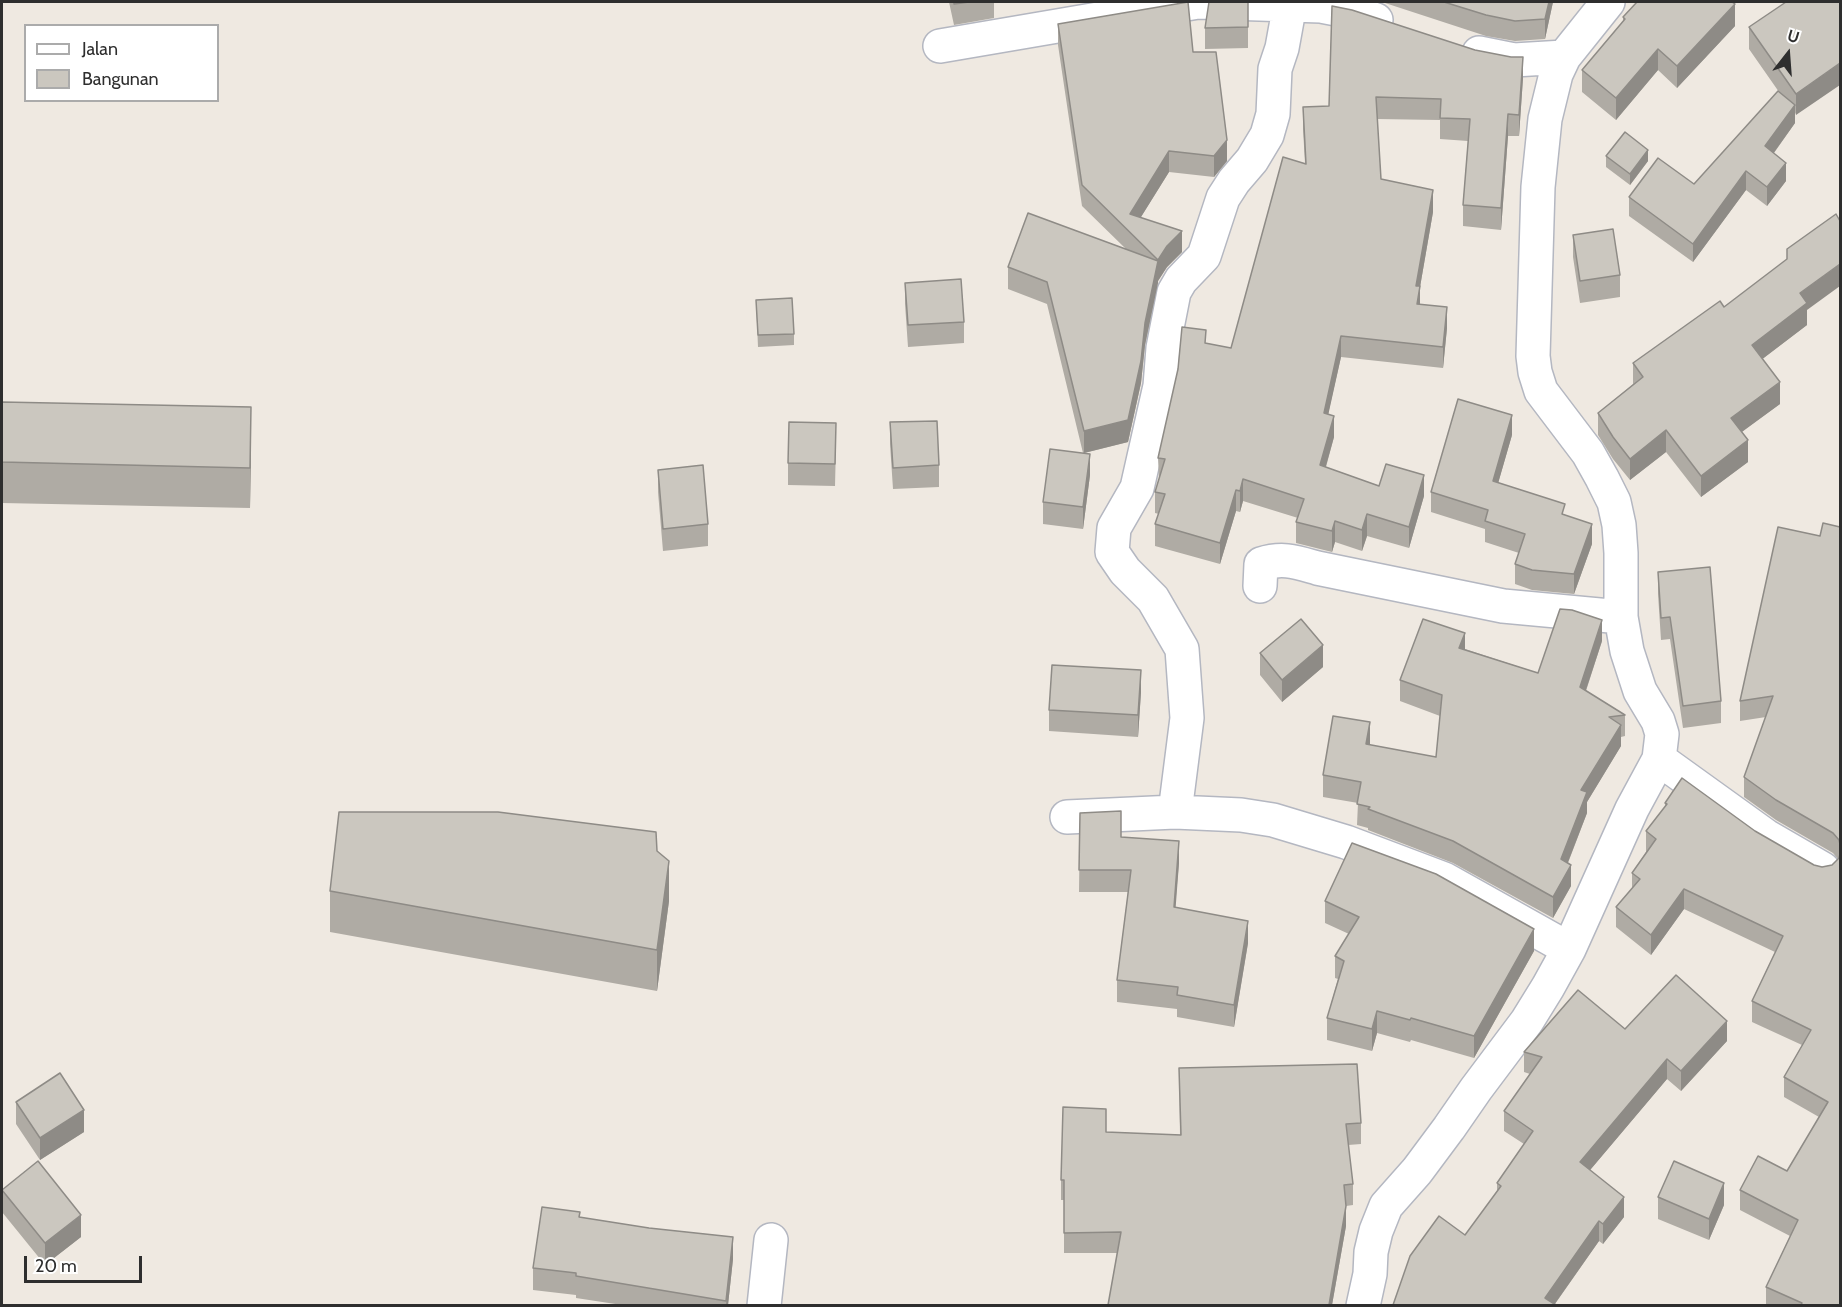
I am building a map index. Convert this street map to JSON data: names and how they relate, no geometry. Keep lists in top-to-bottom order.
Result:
{
  "legend": ["Jalan", "Bangunan"],
  "scale_bar": "20 m",
  "north": "top"
}
